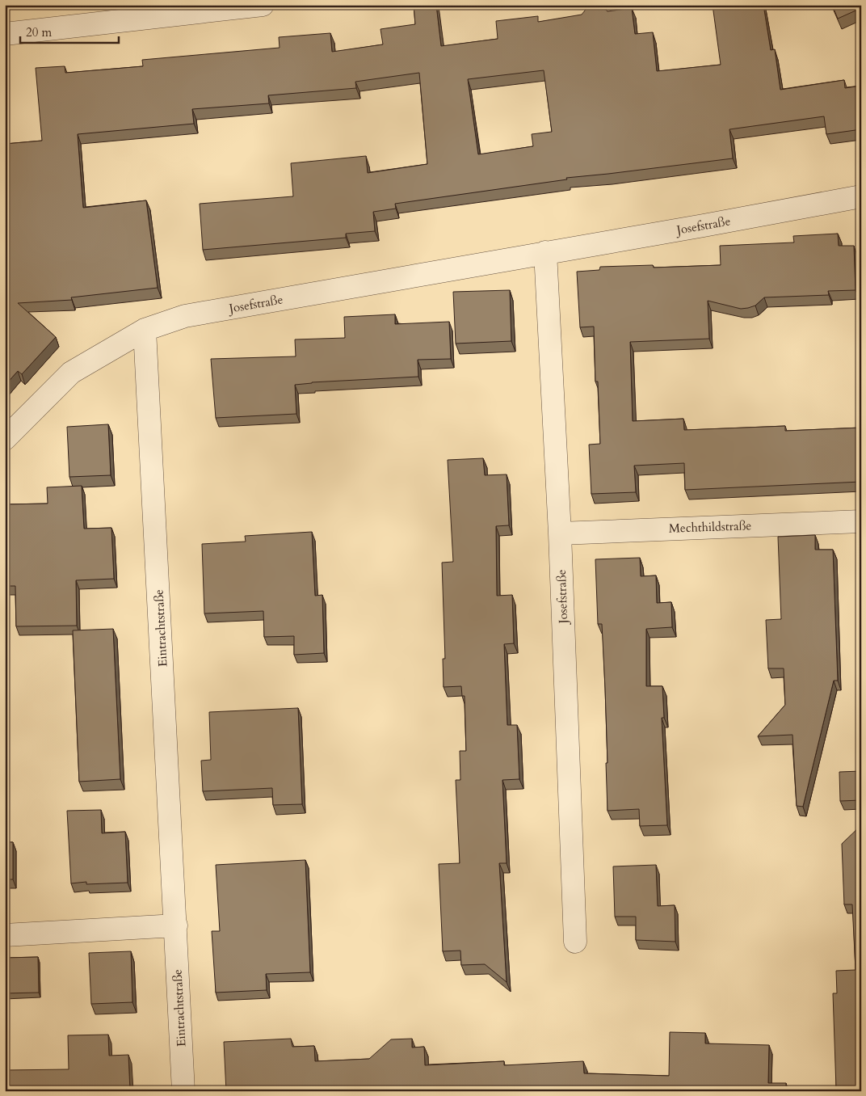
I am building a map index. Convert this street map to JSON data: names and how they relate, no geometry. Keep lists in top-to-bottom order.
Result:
{
  "streets": {
    "street": ["Josefstraße", "Mechthildstraße", "Eintrachtstraße"]
  },
  "crossings": [
    ["Josefstraße", "Mechthildstraße"],
    ["Josefstraße", "Eintrachtstraße"]
  ],
  "scale_bar": "20 m"
}
